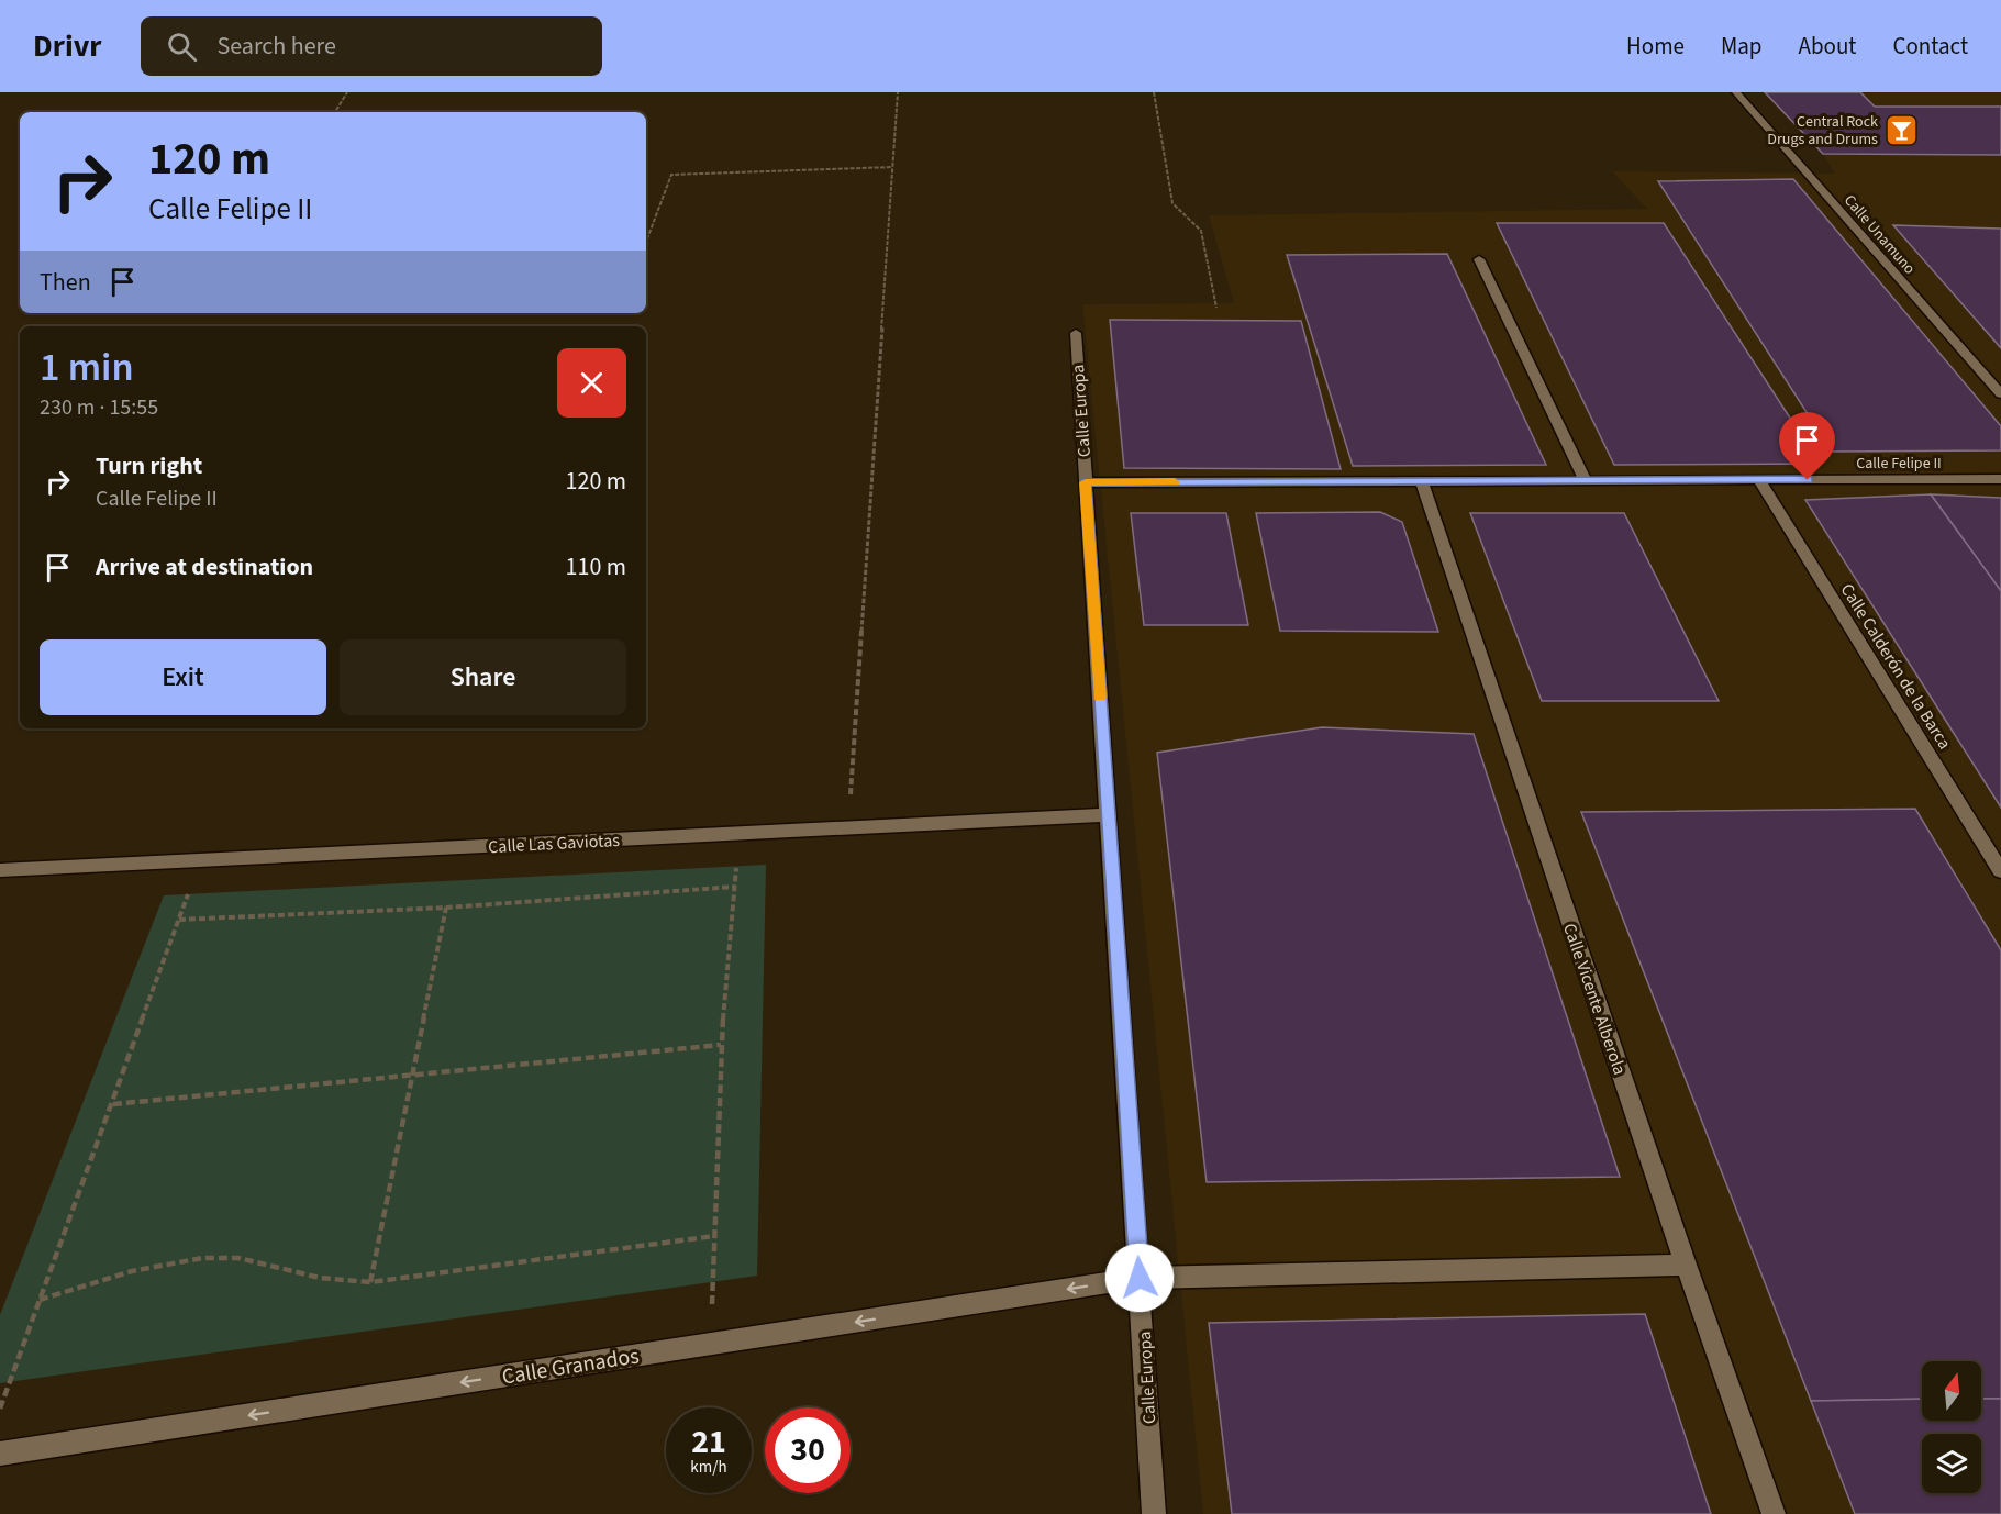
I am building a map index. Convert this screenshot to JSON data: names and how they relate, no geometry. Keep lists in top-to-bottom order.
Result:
{
  "streets": {
    "street": [
      "Calle Unamuno",
      "Calle Europa",
      "Calle Felipe II",
      "Calle Calderón de la Barca",
      "Calle Las Gaviotas",
      "Calle Vicente Alberola",
      "Calle Granados"
    ]
  },
  "crossings": [
    ["Calle Europa", "Calle Felipe II"],
    ["Calle Europa", "Calle Las Gaviotas"],
    ["Calle Europa", "Calle Granados"],
    ["Calle Felipe II", "Calle Calderón de la Barca"],
    ["Calle Felipe II", "Calle Vicente Alberola"],
    ["Calle Vicente Alberola", "Calle Granados"]
  ],
  "one_way": ["Calle Granados"],
  "places": {
    "bar": ["Central Rock Drugs and Drums"]
  },
  "north": "top",
  "page": {
    "header": "Drivr",
    "search": "Search here",
    "nav": [
      "Home",
      "Map",
      "About",
      "Contact"
    ],
    "turn": ["120 m", "Calle Felipe II"],
    "then": "Then",
    "heading": ["1 min", "230 m · 15:55"],
    "list": [
      {
        "name": "Turn right",
        "note": "Calle Felipe II",
        "value": "120 m"
      },
      {
        "name": "Arrive at destination",
        "value": "110 m"
      }
    ],
    "buttons": ["Exit", "Share"],
    "speed": "21 km/h",
    "limit": "30"
  }
}
